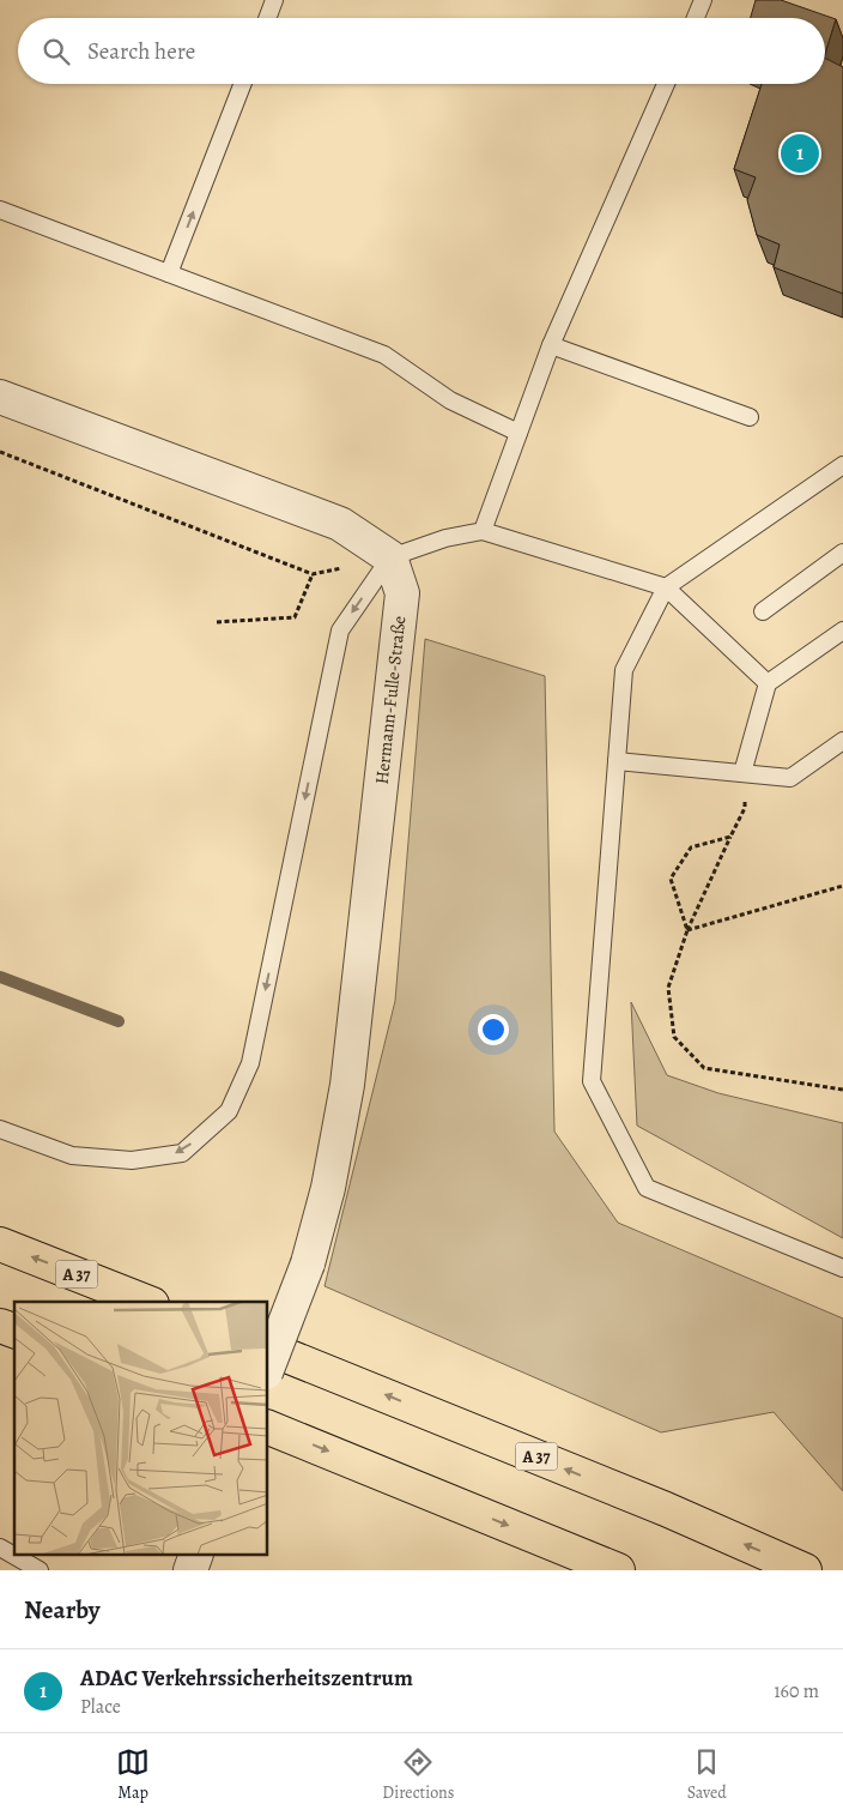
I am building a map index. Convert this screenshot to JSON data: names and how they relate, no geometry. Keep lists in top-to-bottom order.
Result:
{
  "streets": {
    "highway": ["A 37"],
    "street": ["Hermann-Fulle-Straße"]
  },
  "page": {
    "search": "Search here",
    "pins": "1",
    "heading": "Nearby",
    "list": [
      {
        "mark": "1",
        "name": "ADAC Verkehrssicherheitszentrum",
        "note": "Place",
        "value": "160 m"
      }
    ],
    "nav": ["Map", "Directions", "Saved"]
  }
}
